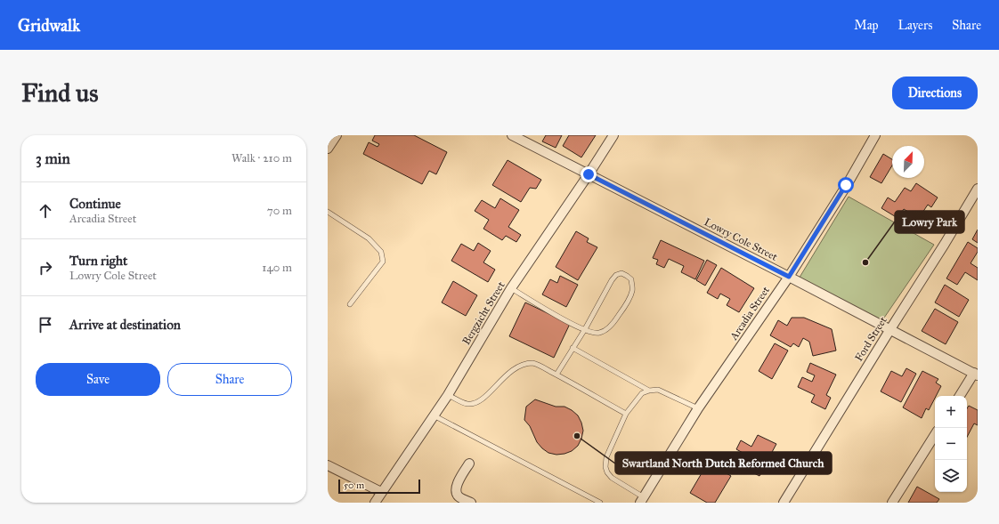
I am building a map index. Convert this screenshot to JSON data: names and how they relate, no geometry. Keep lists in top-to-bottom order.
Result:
{
  "streets": {
    "street": [
      "Lowry Cole Street",
      "Bergzicht Street",
      "Arcadia Street",
      "Ford Street"
    ]
  },
  "crossings": [
    ["Lowry Cole Street", "Bergzicht Street"],
    ["Lowry Cole Street", "Arcadia Street"],
    ["Lowry Cole Street", "Ford Street"]
  ],
  "places": ["Lowry Park", "Swartland North Dutch Reformed Church"],
  "scale_bar": "50 m",
  "north": "top right",
  "page": {
    "header": "Gridwalk",
    "nav": ["Map", "Layers", "Share"],
    "buttons": [
      "Directions",
      ["Save", "Share"]
    ],
    "title": "Find us",
    "heading": ["3 min", "Walk · 210 m"],
    "list": [
      ["Continue", "Arcadia Street", "70 m"],
      ["Turn right", "Lowry Cole Street", "140 m"],
      "Arrive at destination"
    ],
    "map_buttons": ["+", "−"],
    "scale": "50 m"
  }
}
